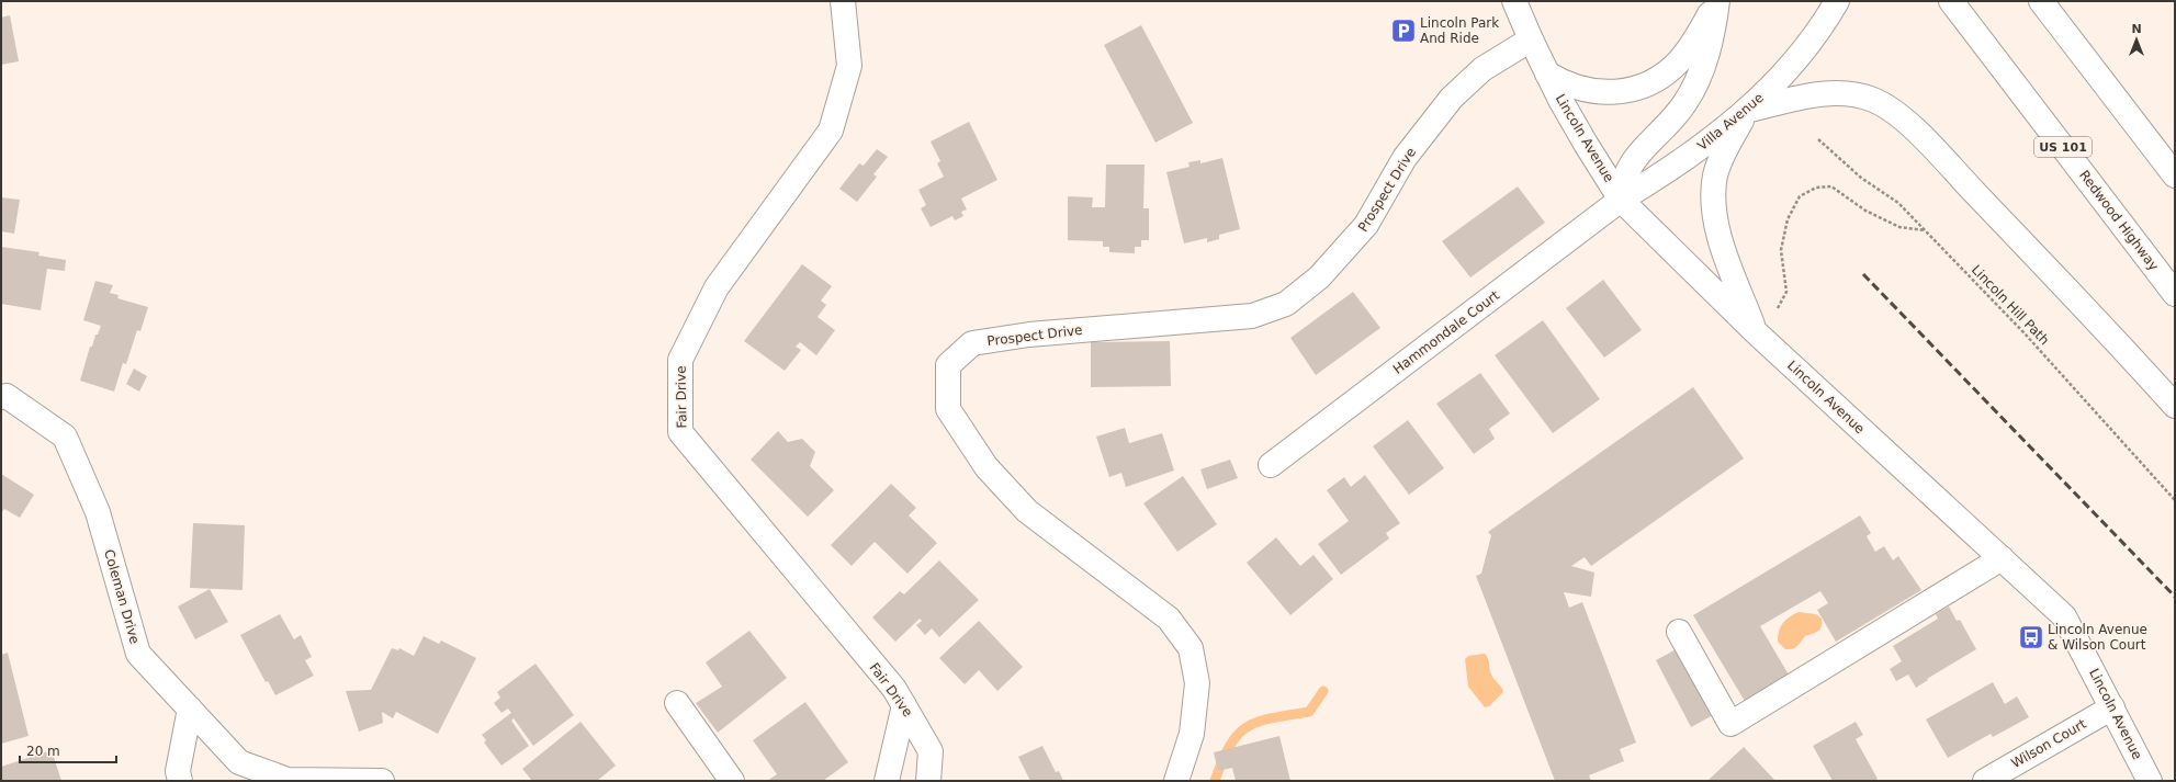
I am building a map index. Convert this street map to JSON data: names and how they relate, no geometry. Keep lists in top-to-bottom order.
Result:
{
  "streets": {
    "main road": [
      "Villa Avenue",
      "Lincoln Avenue",
      "US 101",
      "Prospect Drive",
      "Redwood Highway",
      "Hammondale Court",
      "Fair Drive",
      "Coleman Drive",
      "Wilson Court"
    ],
    "path": ["Lincoln Hill Path"]
  },
  "crossings": [
    ["Villa Avenue", "Lincoln Avenue"],
    ["Villa Avenue", "Hammondale Court"],
    ["Lincoln Avenue", "Prospect Drive"],
    ["Lincoln Avenue", "Hammondale Court"],
    ["Lincoln Avenue", "Wilson Court"]
  ],
  "places": {
    "parking": ["Lincoln Park And Ride"],
    "bus stop": ["Lincoln Avenue & Wilson Court"]
  },
  "scale_bar": "20 m",
  "north": "top"
}
